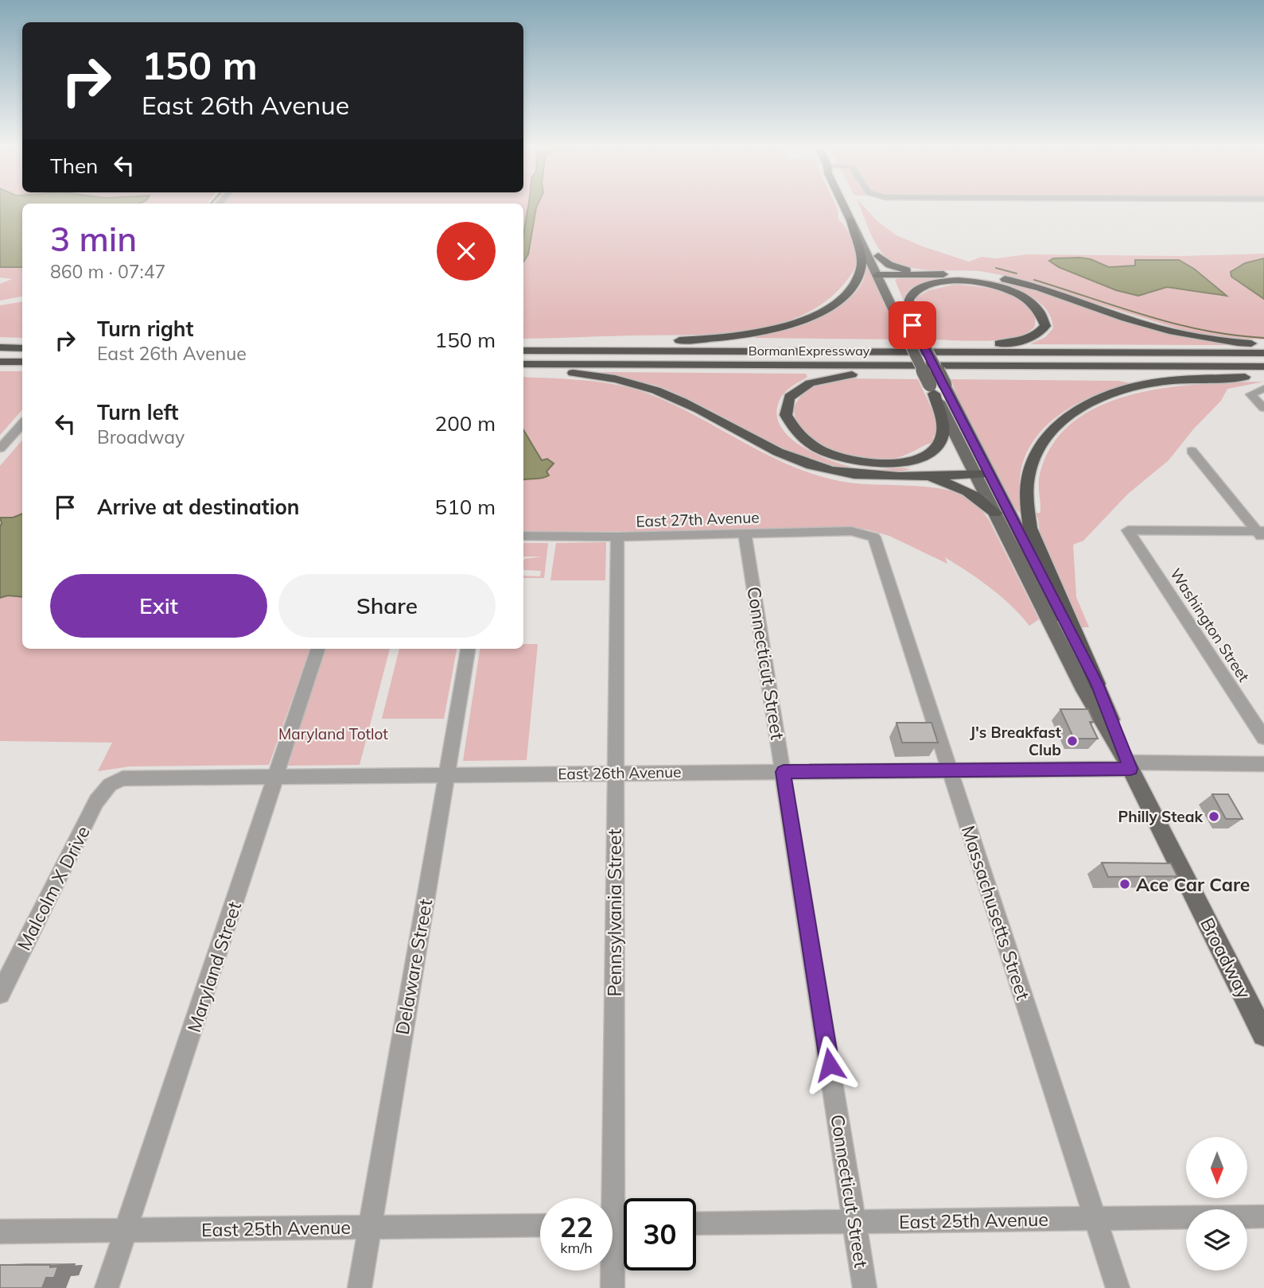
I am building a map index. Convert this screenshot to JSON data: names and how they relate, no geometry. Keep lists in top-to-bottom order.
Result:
{
  "streets": {
    "highway": ["Borman Expressway"],
    "main road": ["Broadway"],
    "street": [
      "East 27th Avenue",
      "Washington Street",
      "Connecticut Street",
      "East 26th Avenue",
      "Malcolm X Drive",
      "Pennsylvania Street",
      "Massachusetts Street",
      "Maryland Street",
      "Delaware Street",
      "East 25th Avenue"
    ]
  },
  "crossings": [
    ["East 27th Avenue", "Connecticut Street"],
    ["East 27th Avenue", "Pennsylvania Street"],
    ["East 27th Avenue", "Massachusetts Street"],
    ["Connecticut Street", "East 26th Avenue"],
    ["Connecticut Street", "East 25th Avenue"],
    ["East 26th Avenue", "Malcolm X Drive"],
    ["East 26th Avenue", "Pennsylvania Street"],
    ["East 26th Avenue", "Massachusetts Street"],
    ["East 26th Avenue", "Broadway"],
    ["East 26th Avenue", "Maryland Street"],
    ["East 26th Avenue", "Delaware Street"],
    ["Massachusetts Street", "East 25th Avenue"],
    ["Maryland Street", "East 25th Avenue"],
    ["Delaware Street", "East 25th Avenue"]
  ],
  "parks": ["Maryland Totlot"],
  "places": ["J's Breakfast Club", "Philly Steak", "Ace Car Care"],
  "north": "bottom",
  "page": {
    "turn": ["150 m", "East 26th Avenue"],
    "then": "Then",
    "heading": ["3 min", "860 m · 07:47"],
    "list": [
      {
        "name": "Turn right",
        "note": "East 26th Avenue",
        "value": "150 m"
      },
      {
        "name": "Turn left",
        "note": "Broadway",
        "value": "200 m"
      },
      {
        "name": "Arrive at destination",
        "value": "510 m"
      }
    ],
    "buttons": ["Exit", "Share"],
    "speed": "22 km/h",
    "limit": "30"
  }
}
